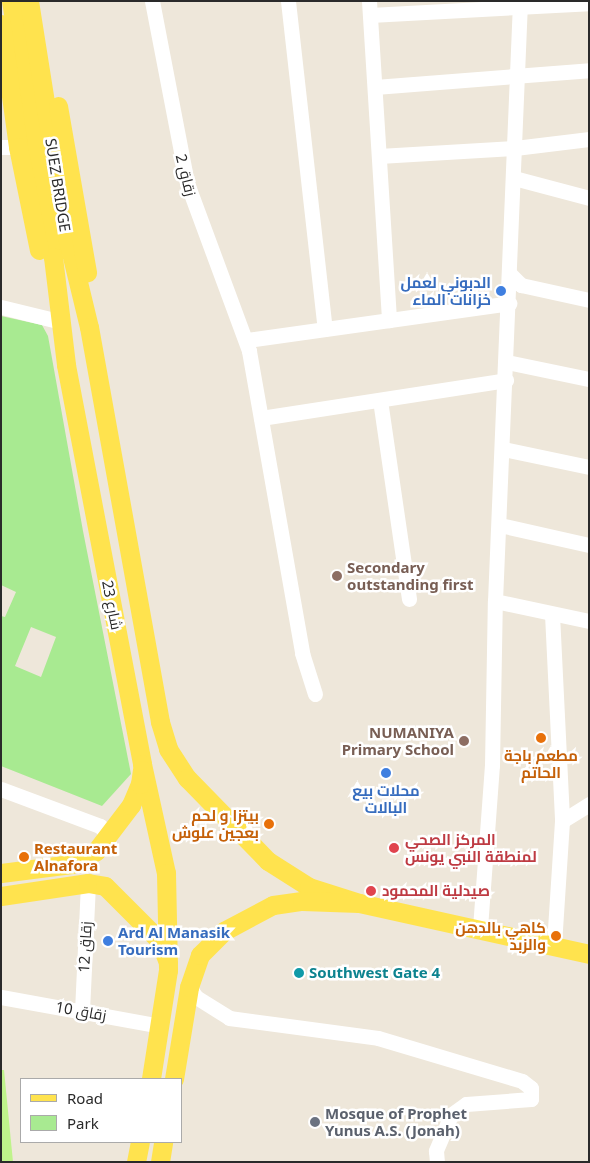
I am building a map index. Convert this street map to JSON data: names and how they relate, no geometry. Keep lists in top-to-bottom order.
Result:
{
  "streets": {
    "main road": ["SUEZ BRIDGE", "شارع 23"],
    "street": ["زقاق 2", "زقاق 12", "زقاق 10"]
  },
  "crossings": [
    ["SUEZ BRIDGE", "شارع 23"],
    ["شارع 23", "زقاق 10"],
    ["زقاق 12", "زقاق 10"]
  ],
  "places": [
    "الدبوني لعمل خزانات الماء",
    "Secondary outstanding first",
    "مطعم باجة الحاتم",
    "NUMANIYA Primary School",
    "محلات بيع البالات",
    "بيتزا و لحم بعجين علوش",
    "المركز الصحي لمنطقة النبي يونس",
    "Restaurant Alnafora",
    "صيدلية المحمود",
    "كاهي بالدهن والزبد",
    "Ard Al Manasik Tourism",
    "Southwest Gate 4",
    "Mosque of Prophet Yunus A.S. (Jonah)"
  ],
  "legend": ["Road", "Park"]
}
